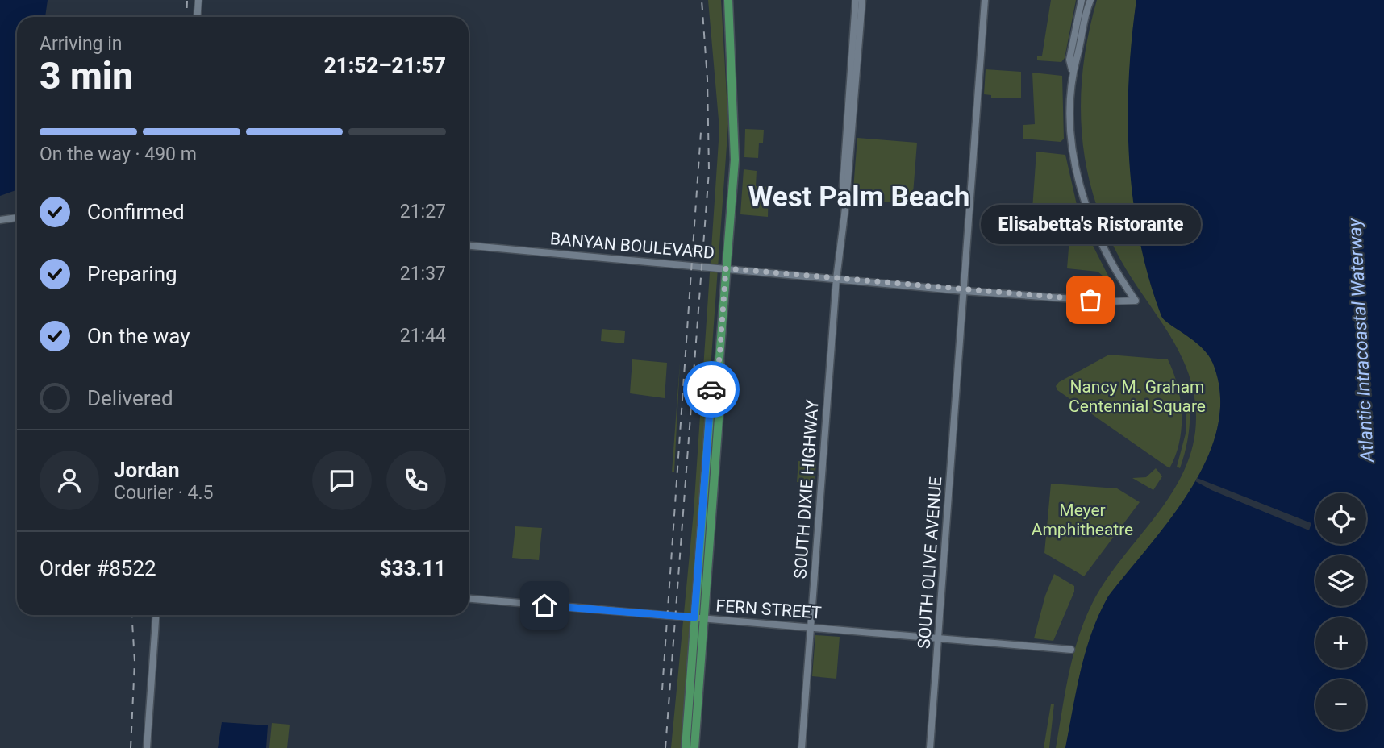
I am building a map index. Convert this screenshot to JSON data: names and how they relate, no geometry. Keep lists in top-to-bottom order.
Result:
{
  "streets": {
    "street": [
      "BANYAN BOULEVARD",
      "SOUTH DIXIE HIGHWAY",
      "SOUTH OLIVE AVENUE",
      "FERN STREET"
    ]
  },
  "crossings": [
    ["BANYAN BOULEVARD", "SOUTH DIXIE HIGHWAY"],
    ["BANYAN BOULEVARD", "SOUTH OLIVE AVENUE"],
    ["SOUTH DIXIE HIGHWAY", "FERN STREET"],
    ["SOUTH OLIVE AVENUE", "FERN STREET"]
  ],
  "districts": ["West Palm Beach"],
  "water": ["Atlantic Intracoastal Waterway"],
  "parks": ["Nancy M. Graham Centennial Square", "Meyer Amphitheatre"],
  "places": ["Elisabetta's Ristorante"],
  "page": {
    "heading": ["3 min", "Arriving in", "21:52–21:57"],
    "panel": [
      "Jordan",
      "Courier · 4.5",
      "Order #8522",
      "$33.11"
    ],
    "bar": "On the way · 490 m",
    "list": [
      ["Confirmed", "21:27"],
      ["Preparing", "21:37"],
      ["On the way", "21:44"],
      "Delivered"
    ],
    "bubble": "Elisabetta's Ristorante",
    "map_buttons": ["+", "−"]
  }
}
